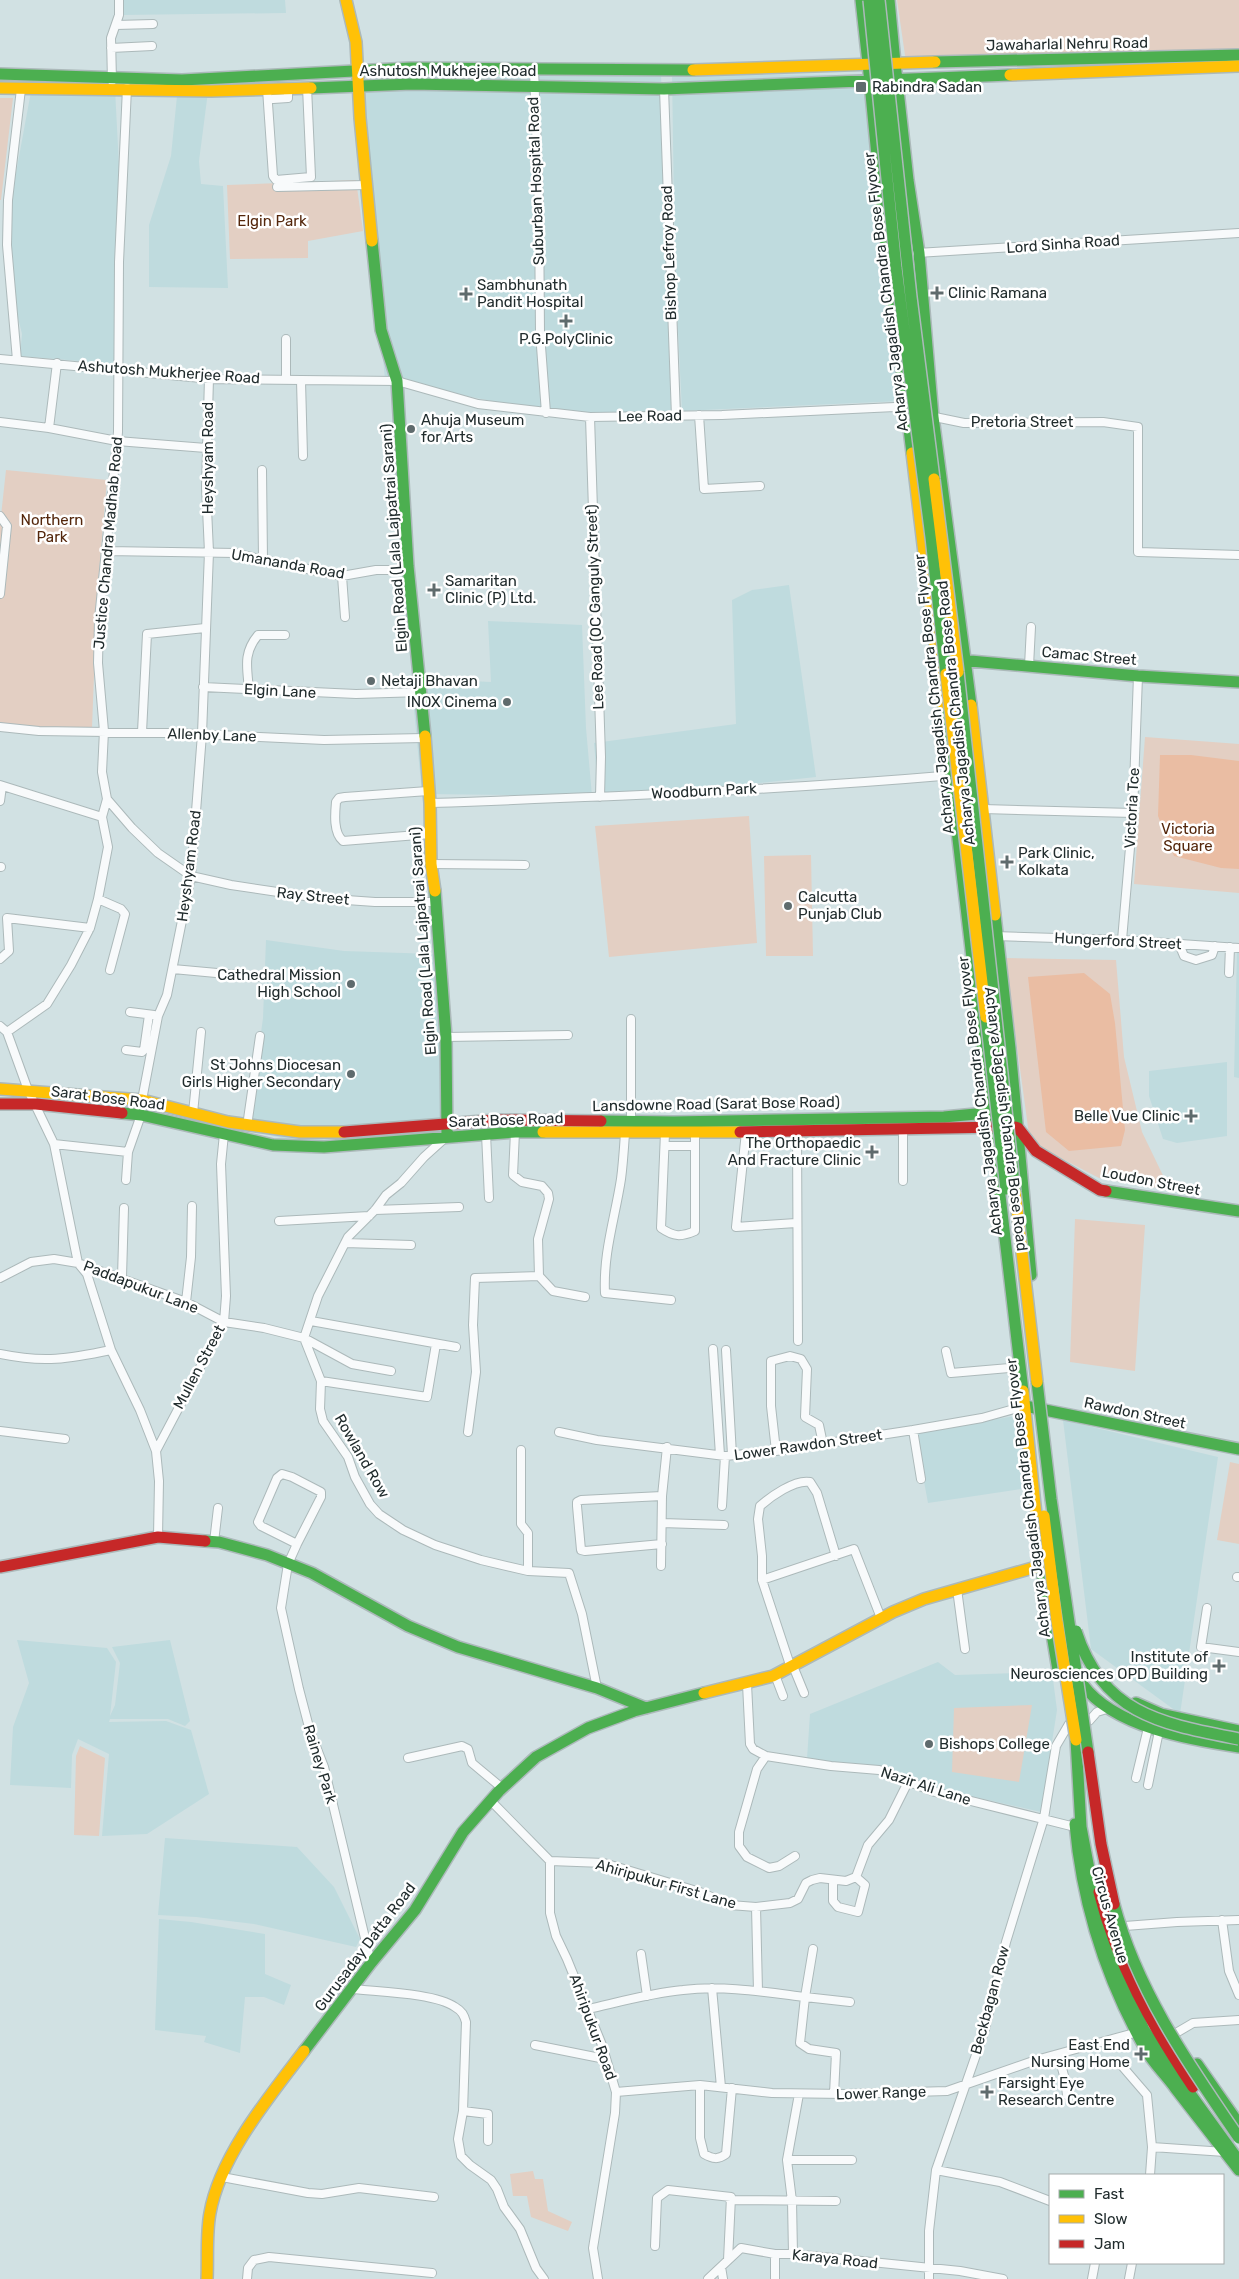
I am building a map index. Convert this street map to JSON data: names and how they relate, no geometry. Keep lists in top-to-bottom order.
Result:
{
  "streets": {
    "main road": [
      "Jawaharlal Nehru Road",
      "Ashutosh Mukhejee Road",
      "Acharya Jagadish Chandra Bose Flyover",
      "Elgin Road (Lala Lajpatrai Sarani)",
      "Camac Street",
      "Acharya Jagadish Chandra Bose Road",
      "Sarat Bose Road",
      "Lansdowne Road (Sarat Bose Road)",
      "Loudon Street",
      "Rawdon Street",
      "Circus Avenue",
      "Gurusaday Datta Road"
    ],
    "street": [
      "Suburban Hospital Road",
      "Lord Sinha Road",
      "Bishop Lefroy Road",
      "Ashutosh Mukherjee Road",
      "Lee Road",
      "Pretoria Street",
      "Heyshyam Road",
      "Justice Chandra Madhab Road",
      "Umananda Road",
      "Lee Road (OC Ganguly Street)",
      "Elgin Lane",
      "Allenby Lane",
      "Woodburn Park",
      "Victoria Tce",
      "Ray Street",
      "Hungerford Street",
      "Paddapukur Lane",
      "Mullen Street",
      "Lower Rawdon Street",
      "Rowland Row",
      "Rainey Park",
      "Nazir Ali Lane",
      "Ahiripukur First Lane",
      "Beckbagan Row",
      "Ahiripukur Road",
      "Lower Range",
      "Karaya Road"
    ]
  },
  "crossings": [
    ["Jawaharlal Nehru Road", "Ashutosh Mukhejee Road"],
    ["Jawaharlal Nehru Road", "Acharya Jagadish Chandra Bose Road"],
    ["Ashutosh Mukhejee Road", "Suburban Hospital Road"],
    ["Ashutosh Mukhejee Road", "Bishop Lefroy Road"],
    ["Ashutosh Mukhejee Road", "Elgin Road (Lala Lajpatrai Sarani)"],
    ["Ashutosh Mukhejee Road", "Justice Chandra Madhab Road"],
    ["Ashutosh Mukhejee Road", "Acharya Jagadish Chandra Bose Road"],
    ["Suburban Hospital Road", "Lee Road"],
    ["Lord Sinha Road", "Acharya Jagadish Chandra Bose Road"],
    ["Bishop Lefroy Road", "Lee Road"],
    ["Ashutosh Mukherjee Road", "Lee Road"],
    ["Ashutosh Mukherjee Road", "Heyshyam Road"],
    ["Ashutosh Mukherjee Road", "Elgin Road (Lala Lajpatrai Sarani)"],
    ["Ashutosh Mukherjee Road", "Justice Chandra Madhab Road"],
    ["Lee Road", "Pretoria Street"],
    ["Lee Road", "Elgin Road (Lala Lajpatrai Sarani)"],
    ["Lee Road", "Lee Road (OC Ganguly Street)"],
    ["Lee Road", "Acharya Jagadish Chandra Bose Road"],
    ["Pretoria Street", "Acharya Jagadish Chandra Bose Road"],
    ["Heyshyam Road", "Umananda Road"],
    ["Heyshyam Road", "Elgin Lane"],
    ["Heyshyam Road", "Allenby Lane"],
    ["Heyshyam Road", "Ray Street"],
    ["Heyshyam Road", "Sarat Bose Road"],
    ["Heyshyam Road", "Lansdowne Road (Sarat Bose Road)"],
    ["Elgin Road (Lala Lajpatrai Sarani)", "Umananda Road"],
    ["Elgin Road (Lala Lajpatrai Sarani)", "Elgin Lane"],
    ["Elgin Road (Lala Lajpatrai Sarani)", "Allenby Lane"],
    ["Elgin Road (Lala Lajpatrai Sarani)", "Woodburn Park"],
    ["Elgin Road (Lala Lajpatrai Sarani)", "Ray Street"],
    ["Elgin Road (Lala Lajpatrai Sarani)", "Lansdowne Road (Sarat Bose Road)"],
    ["Justice Chandra Madhab Road", "Umananda Road"],
    ["Justice Chandra Madhab Road", "Allenby Lane"],
    ["Lee Road (OC Ganguly Street)", "Woodburn Park"],
    ["Camac Street", "Acharya Jagadish Chandra Bose Road"],
    ["Camac Street", "Victoria Tce"],
    ["Acharya Jagadish Chandra Bose Road", "Woodburn Park"],
    ["Acharya Jagadish Chandra Bose Road", "Hungerford Street"],
    ["Acharya Jagadish Chandra Bose Road", "Sarat Bose Road"],
    ["Acharya Jagadish Chandra Bose Road", "Lansdowne Road (Sarat Bose Road)"],
    ["Acharya Jagadish Chandra Bose Road", "Loudon Street"],
    ["Acharya Jagadish Chandra Bose Road", "Rawdon Street"],
    ["Acharya Jagadish Chandra Bose Road", "Lower Rawdon Street"],
    ["Acharya Jagadish Chandra Bose Road", "Circus Avenue"],
    ["Acharya Jagadish Chandra Bose Road", "Gurusaday Datta Road"],
    ["Victoria Tce", "Hungerford Street"],
    ["Sarat Bose Road", "Loudon Street"],
    ["Sarat Bose Road", "Mullen Street"],
    ["Paddapukur Lane", "Mullen Street"],
    ["Paddapukur Lane", "Rowland Row"],
    ["Rawdon Street", "Lower Rawdon Street"],
    ["Rainey Park", "Gurusaday Datta Road"],
    ["Nazir Ali Lane", "Circus Avenue"],
    ["Nazir Ali Lane", "Beckbagan Row"],
    ["Ahiripukur First Lane", "Ahiripukur Road"],
    ["Circus Avenue", "Beckbagan Row"],
    ["Circus Avenue", "Lower Range"],
    ["Beckbagan Row", "Lower Range"],
    ["Beckbagan Row", "Karaya Road"],
    ["Ahiripukur Road", "Lower Range"]
  ],
  "parks": ["Elgin Park", "Northern Park", "Victoria Square"],
  "places": {
    "transit": ["Rabindra Sadan"],
    "health": [
      "Clinic Ramana",
      "Sambhunath Pandit Hospital",
      "P.G.PolyClinic",
      "Samaritan Clinic (P) Ltd.",
      "Park Clinic, Kolkata",
      "Belle Vue Clinic",
      "The Orthopaedic And Fracture Clinic",
      "Institute of Neurosciences OPD Building",
      "East End Nursing Home",
      "Farsight Eye Research Centre"
    ],
    "other": [
      "Ahuja Museum for Arts",
      "Netaji Bhavan",
      "INOX Cinema",
      "Calcutta Punjab Club",
      "Cathedral Mission High School",
      "St Johns Diocesan Girls Higher Secondary",
      "Bishops College"
    ]
  },
  "legend": ["Fast", "Slow", "Jam"]
}
